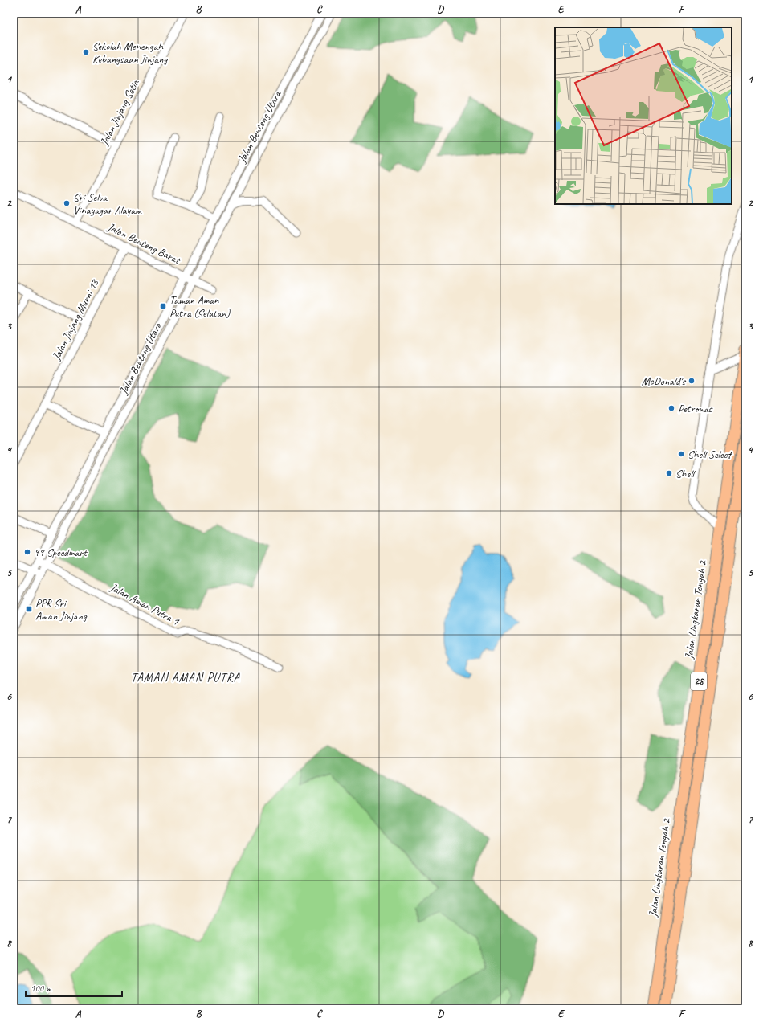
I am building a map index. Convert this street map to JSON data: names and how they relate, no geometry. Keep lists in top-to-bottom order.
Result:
{
  "streets": {
    "highway": ["Jalan Lingkaran Tengah 2", "28"],
    "street": [
      "Jalan Jinjang Setia",
      "Jalan Benteng Utara",
      "Jalan Benteng Barat",
      "Jalan Jinjang Murni 13",
      "Jalan Aman Putra 1"
    ]
  },
  "crossings": [
    ["Jalan Jinjang Setia", "Jalan Benteng Barat"],
    ["Jalan Benteng Utara", "Jalan Benteng Barat"],
    ["Jalan Benteng Utara", "Jalan Aman Putra 1"],
    ["Jalan Benteng Barat", "Jalan Jinjang Murni 13"]
  ],
  "districts": ["TAMAN AMAN PUTRA"],
  "places": {
    "other": [
      "Sekolah Menengah Kebangsaan Jinjang",
      "Sri Selva Vinayagar Alayam",
      "McDonald's",
      "Petronas",
      "Shell Select",
      "Shell",
      "99 Speedmart"
    ],
    "transit": ["Taman Aman Putra (Selatan)", "PPR Sri Aman Jinjang"]
  },
  "scale_bar": "100 m",
  "grid": {
    "columns": [
      "A",
      "B",
      "C",
      "D",
      "E",
      "F"
    ],
    "rows": [
      "1",
      "2",
      "3",
      "4",
      "5",
      "6",
      "7",
      "8"
    ]
  }
}
